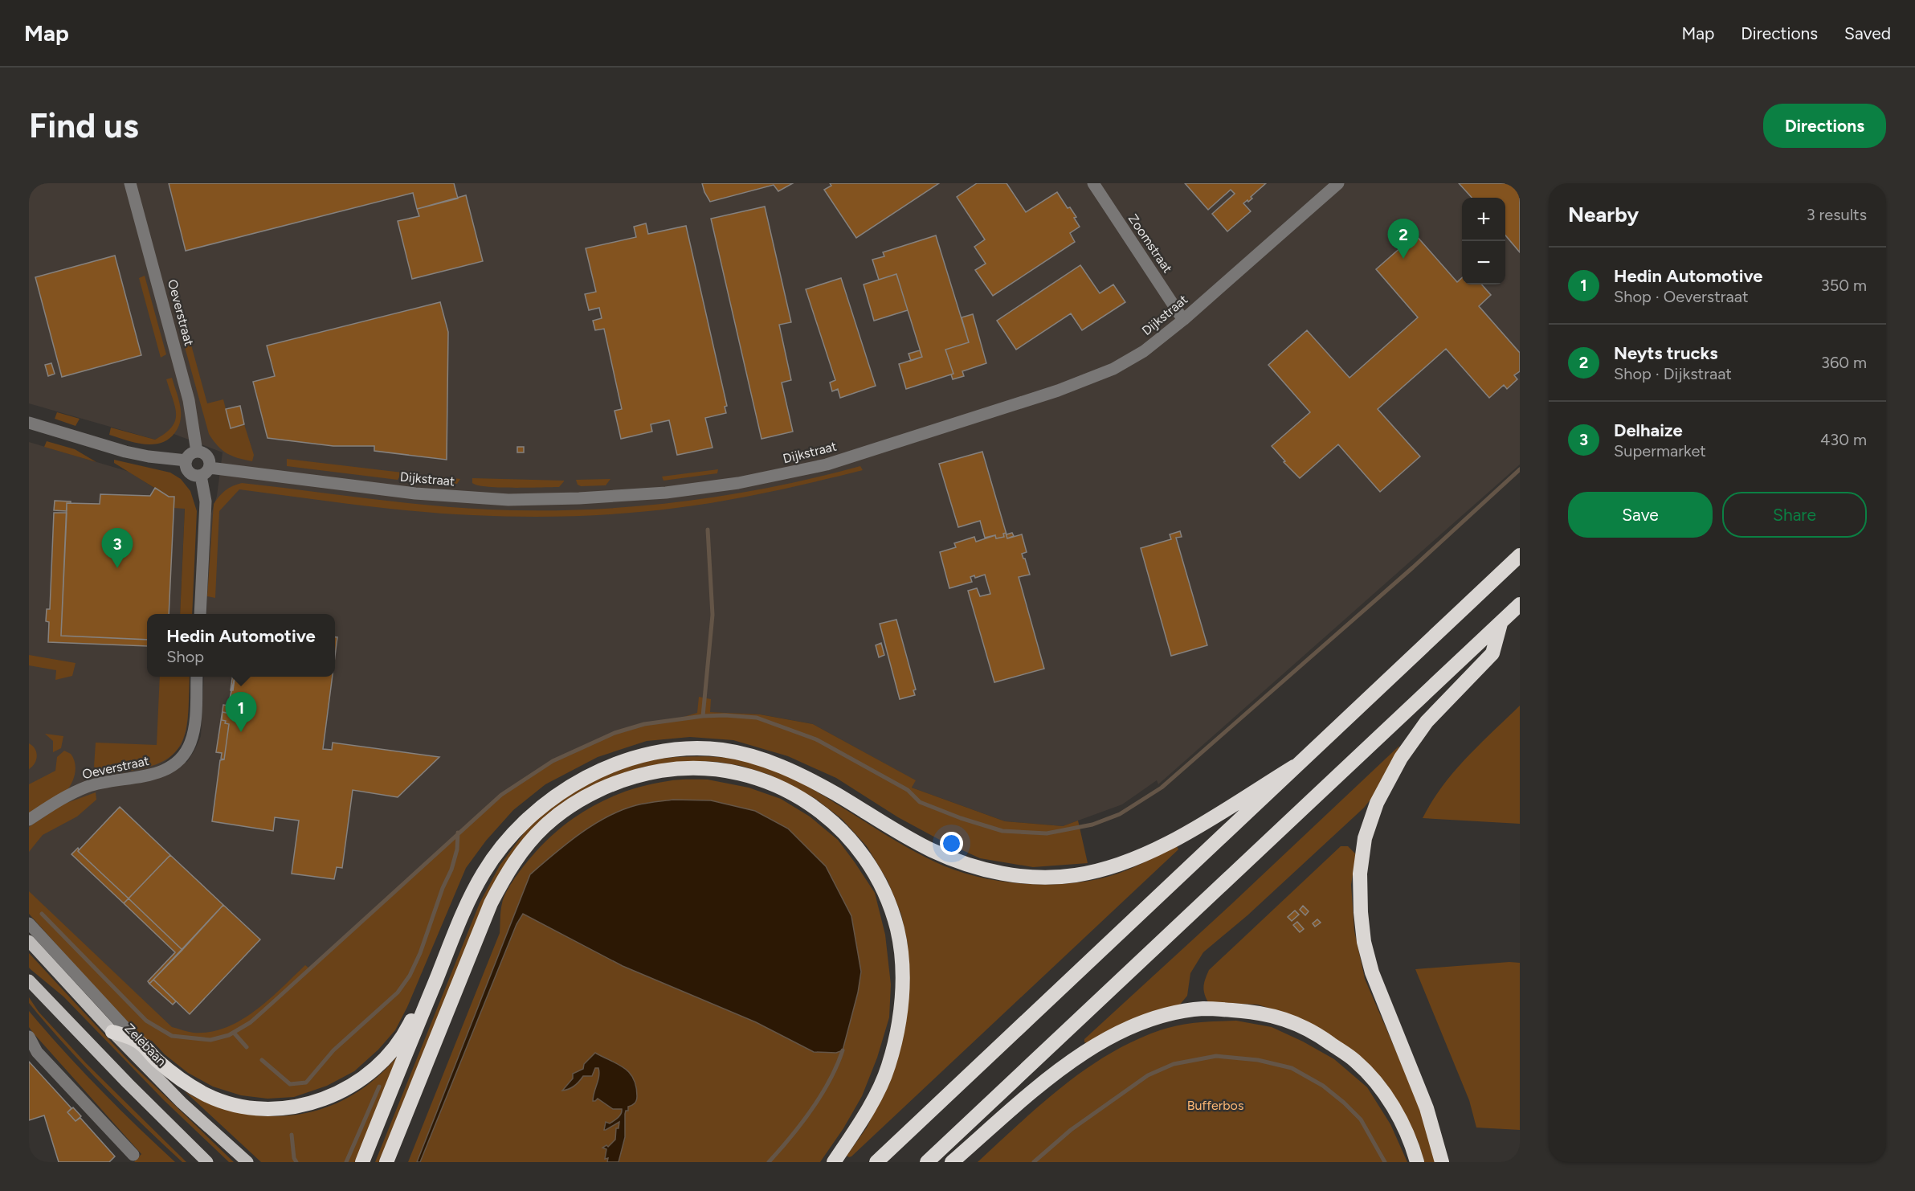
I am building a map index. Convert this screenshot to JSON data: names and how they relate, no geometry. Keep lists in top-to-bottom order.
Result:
{
  "streets": {
    "main road": ["Zelebaan"],
    "street": ["Zoomstraat", "Oeverstraat", "Dijkstraat"]
  },
  "crossings": [
    ["Zoomstraat", "Dijkstraat"],
    ["Oeverstraat", "Dijkstraat"]
  ],
  "parks": ["Bufferbos"],
  "page": {
    "header": "Map",
    "nav": ["Map", "Directions", "Saved"],
    "buttons": [
      "Directions",
      ["Save", "Share"]
    ],
    "title": "Find us",
    "heading": ["Nearby", "3 results"],
    "map_buttons": ["+", "−"],
    "pins": ["2", "3", "1"],
    "list": [
      {
        "mark": "1",
        "name": "Hedin Automotive",
        "note": "Shop · Oeverstraat",
        "value": "350 m"
      },
      {
        "mark": "2",
        "name": "Neyts trucks",
        "note": "Shop · Dijkstraat",
        "value": "360 m"
      },
      {
        "mark": "3",
        "name": "Delhaize",
        "note": "Supermarket",
        "value": "430 m"
      }
    ],
    "popup": ["Hedin Automotive", "Shop"]
  }
}
